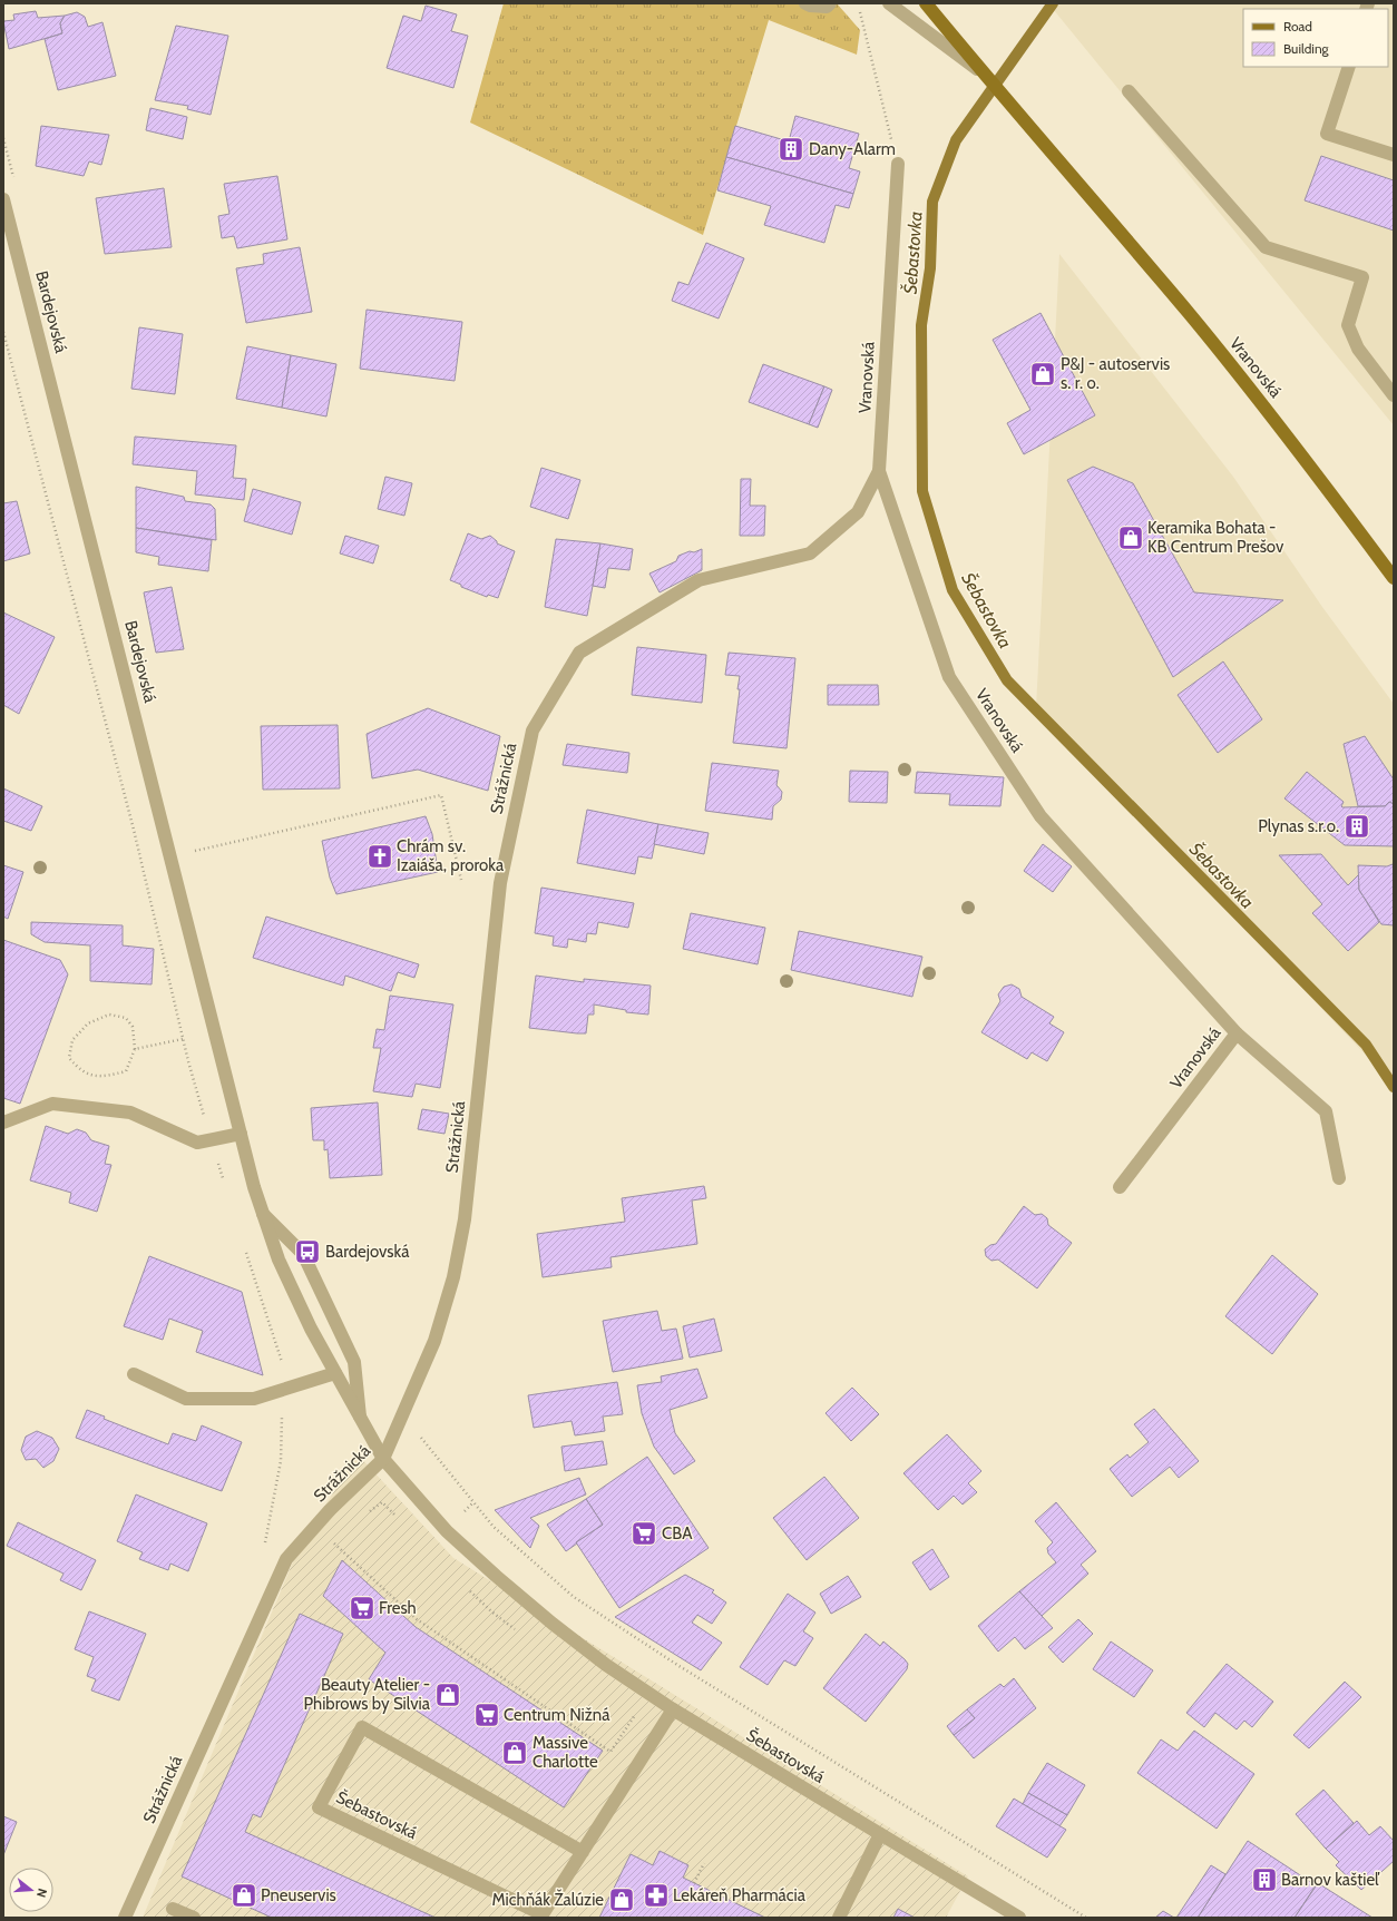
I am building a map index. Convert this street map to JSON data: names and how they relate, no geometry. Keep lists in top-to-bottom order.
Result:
{
  "streets": {
    "main road": ["Vranovská"],
    "street": ["Bardejovská", "Strážnická", "Šebastovská"]
  },
  "crossings": [
    ["Bardejovská", "Strážnická"],
    ["Bardejovská", "Šebastovská"],
    ["Vranovská", "Strážnická"],
    ["Strážnická", "Šebastovská"]
  ],
  "water": ["Šebastovka"],
  "places": {
    "building": ["Dany-Alarm", "Plynas s.r.o.", "Barnov kaštieľ"],
    "shop": [
      "P&J - autoservis s. r. o.",
      "Keramika Bohata - KB Centrum Prešov",
      "Beauty Atelier - Phibrows by Silvia",
      "Massive Charlotte",
      "Pneuservis",
      "Michňák Žalúzie"
    ],
    "church": ["Chrám sv. Izaiáša, proroka"],
    "bus stop": ["Bardejovská"],
    "supermarket": ["CBA", "Fresh", "Centrum Nižná"],
    "pharmacy": ["Lekáreň Pharmácia"]
  },
  "legend": ["Road", "Building"],
  "north": "right"
}
